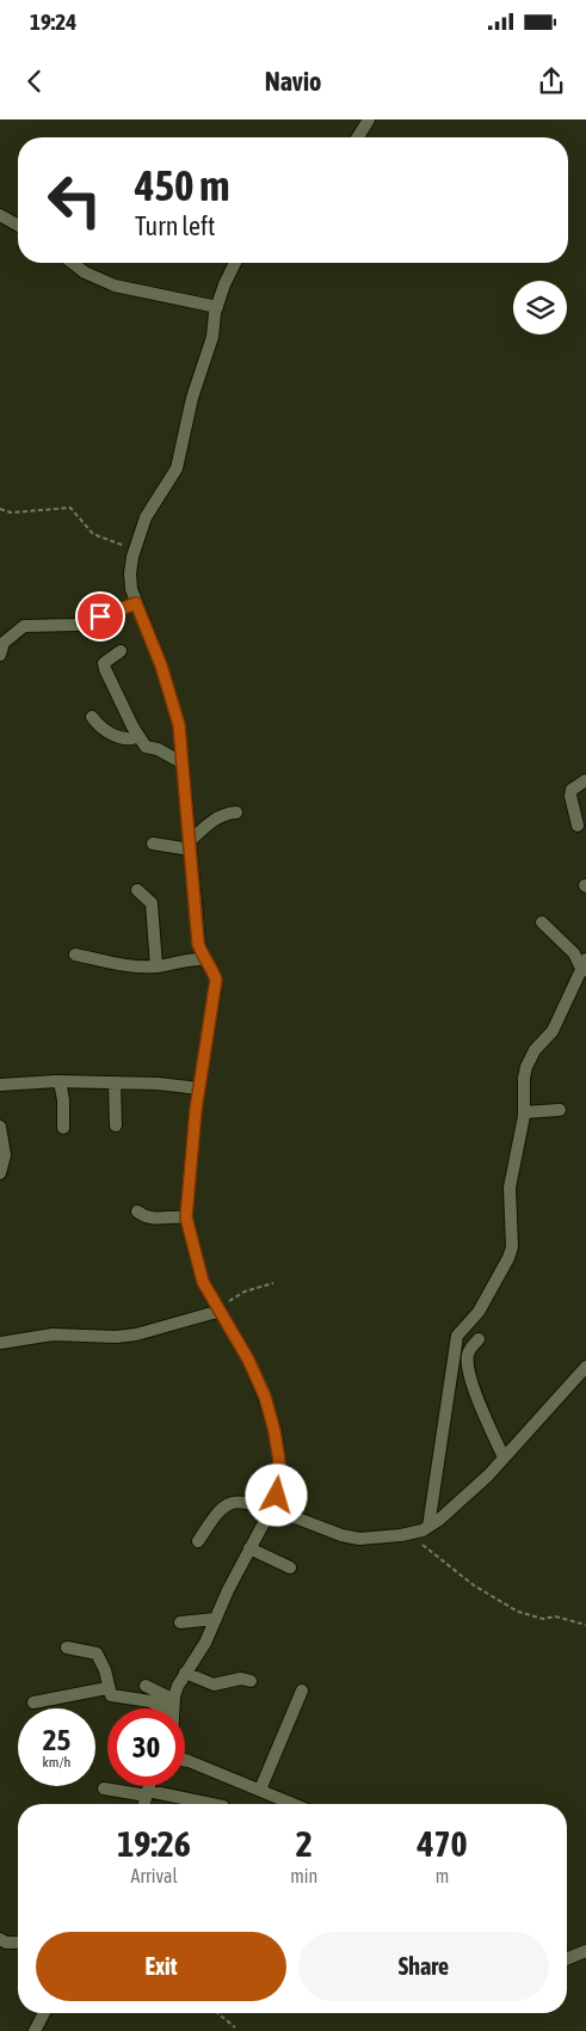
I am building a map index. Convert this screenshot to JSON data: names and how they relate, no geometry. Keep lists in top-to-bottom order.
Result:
{
  "page": {
    "status": "19:24",
    "header": "Navio",
    "turn": ["450 m", "Turn left"],
    "speed": "25 km/h",
    "limit": "30",
    "eta": [
      "19:26",
      "Arrival",
      "2",
      "min",
      "470",
      "m"
    ],
    "buttons": ["Exit", "Share"]
  }
}
